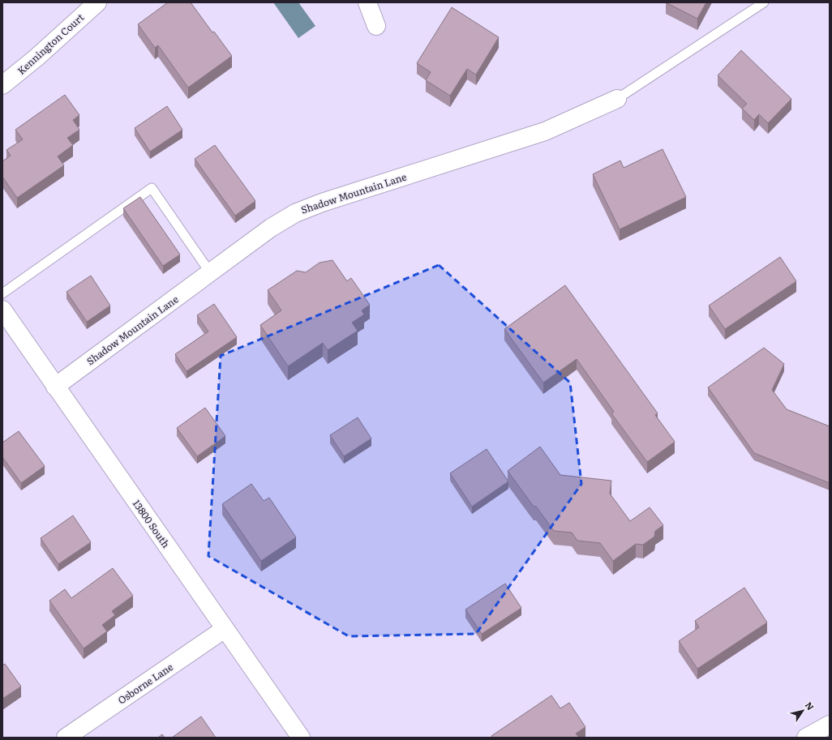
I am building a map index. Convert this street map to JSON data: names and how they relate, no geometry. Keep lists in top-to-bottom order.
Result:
{
  "streets": {
    "street": [
      "Kennington Court",
      "Shadow Mountain Lane",
      "13800 South",
      "Osborne Lane"
    ]
  },
  "crossings": [
    ["Shadow Mountain Lane", "13800 South"],
    ["13800 South", "Osborne Lane"]
  ],
  "north": "top right"
}
